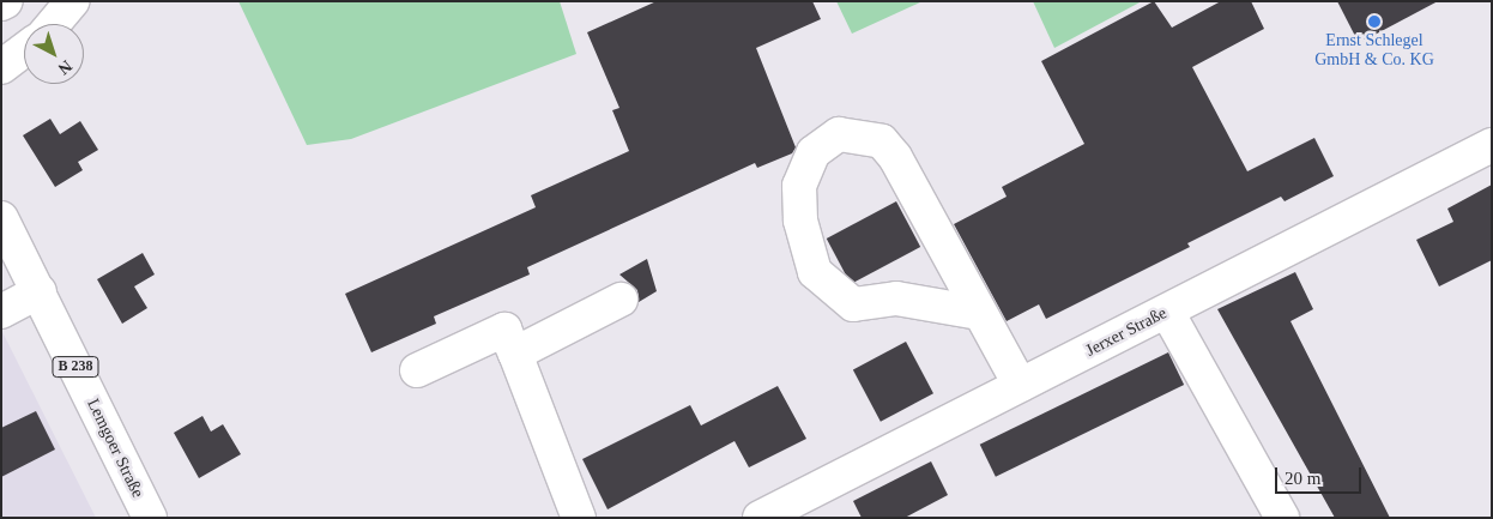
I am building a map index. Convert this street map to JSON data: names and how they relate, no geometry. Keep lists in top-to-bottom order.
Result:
{
  "streets": {
    "street": ["Jerxer Straße", "B 238", "Lemgoer Straße"]
  },
  "places": ["Ernst Schlegel GmbH & Co. KG"],
  "scale_bar": "20 m",
  "north": "bottom right"
}
